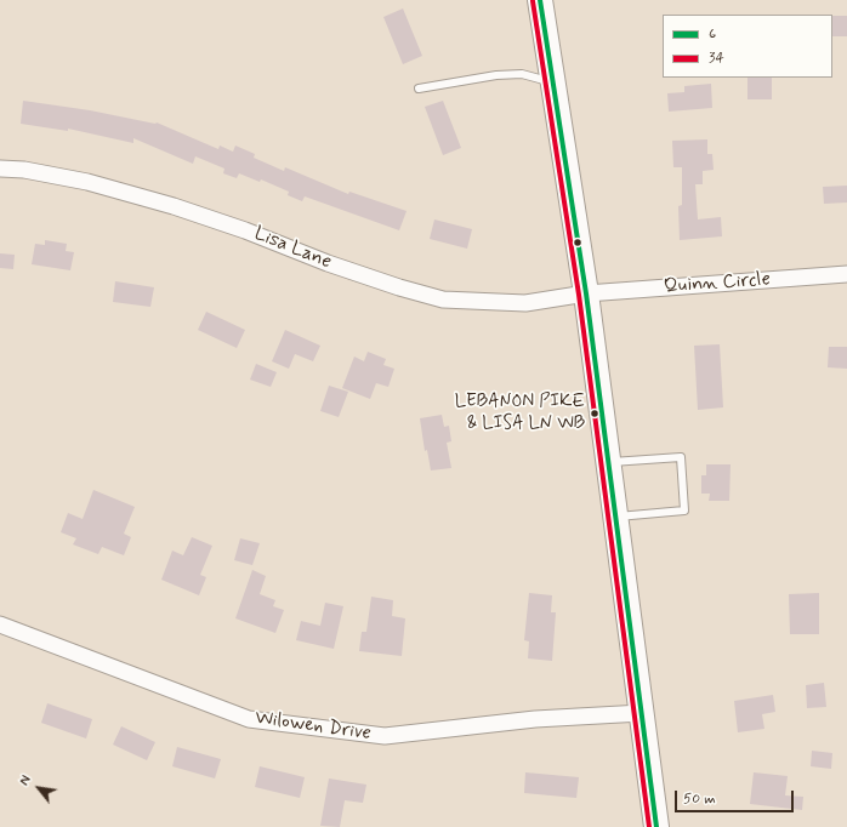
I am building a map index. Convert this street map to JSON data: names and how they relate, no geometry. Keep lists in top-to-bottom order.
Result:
{
  "streets": {
    "street": ["Lisa Lane", "Quinn Circle", "Wilowen Drive"]
  },
  "crossings": [
    ["Lisa Lane", "Quinn Circle"]
  ],
  "places": ["LEBANON PIKE & LISA LN WB"],
  "lines": ["transit line 6", "transit line 34"],
  "legend": ["6", "34"],
  "scale_bar": "50 m",
  "north": "top left"
}
